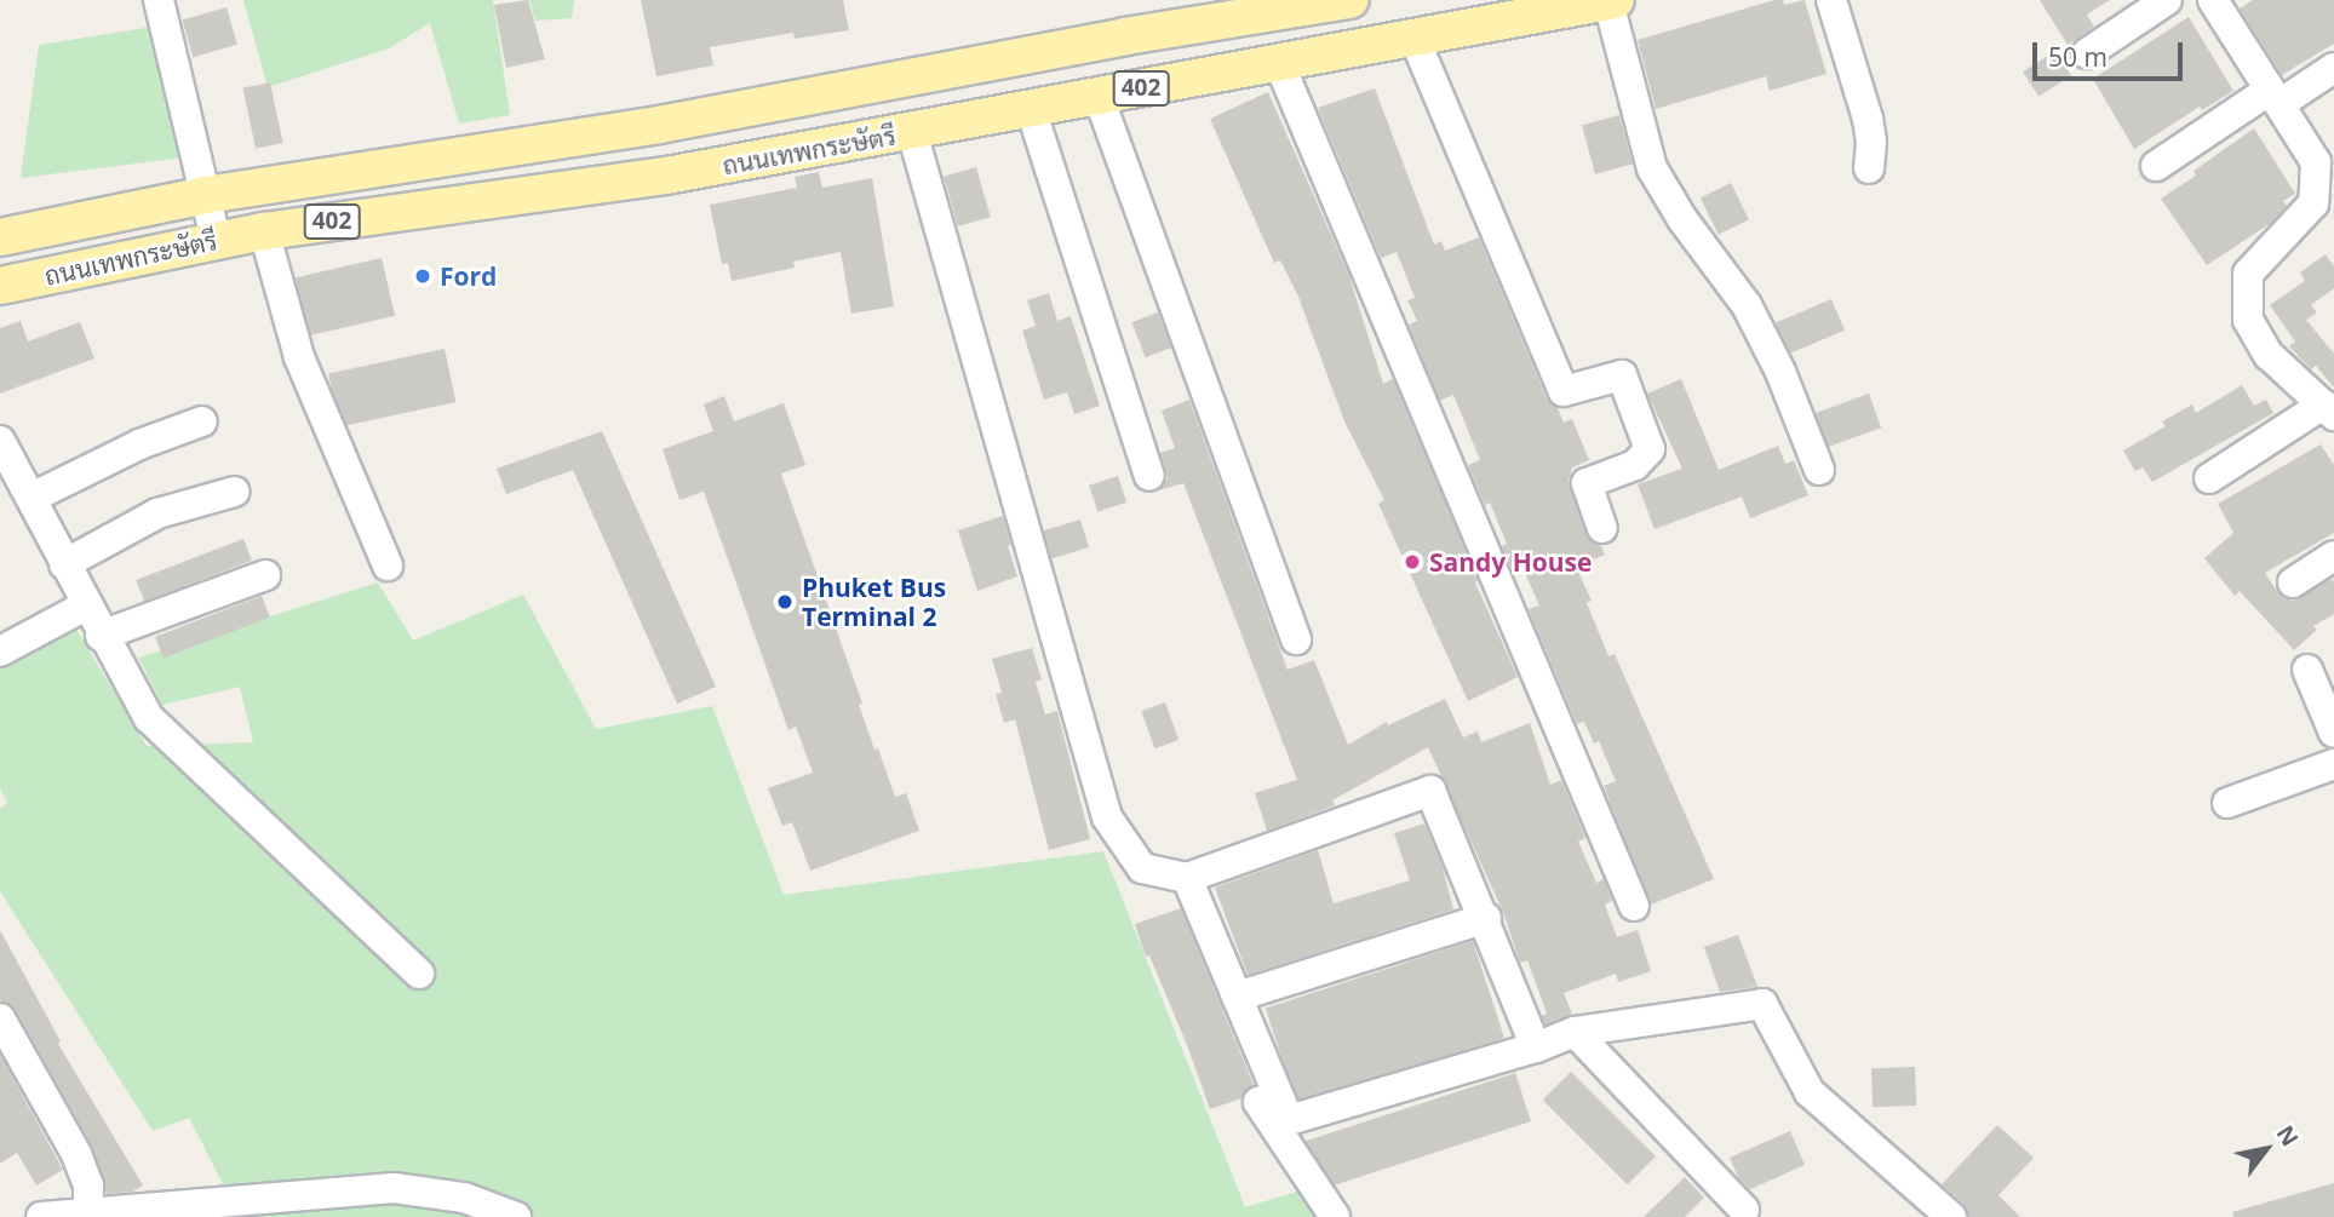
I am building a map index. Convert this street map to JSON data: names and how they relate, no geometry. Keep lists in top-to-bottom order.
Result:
{
  "streets": {
    "main road": ["402", "ถนนเทพกระษัตรี"]
  },
  "places": ["Ford", "Sandy House", "Phuket Bus Terminal 2"],
  "scale_bar": "50 m",
  "north": "top right"
}
